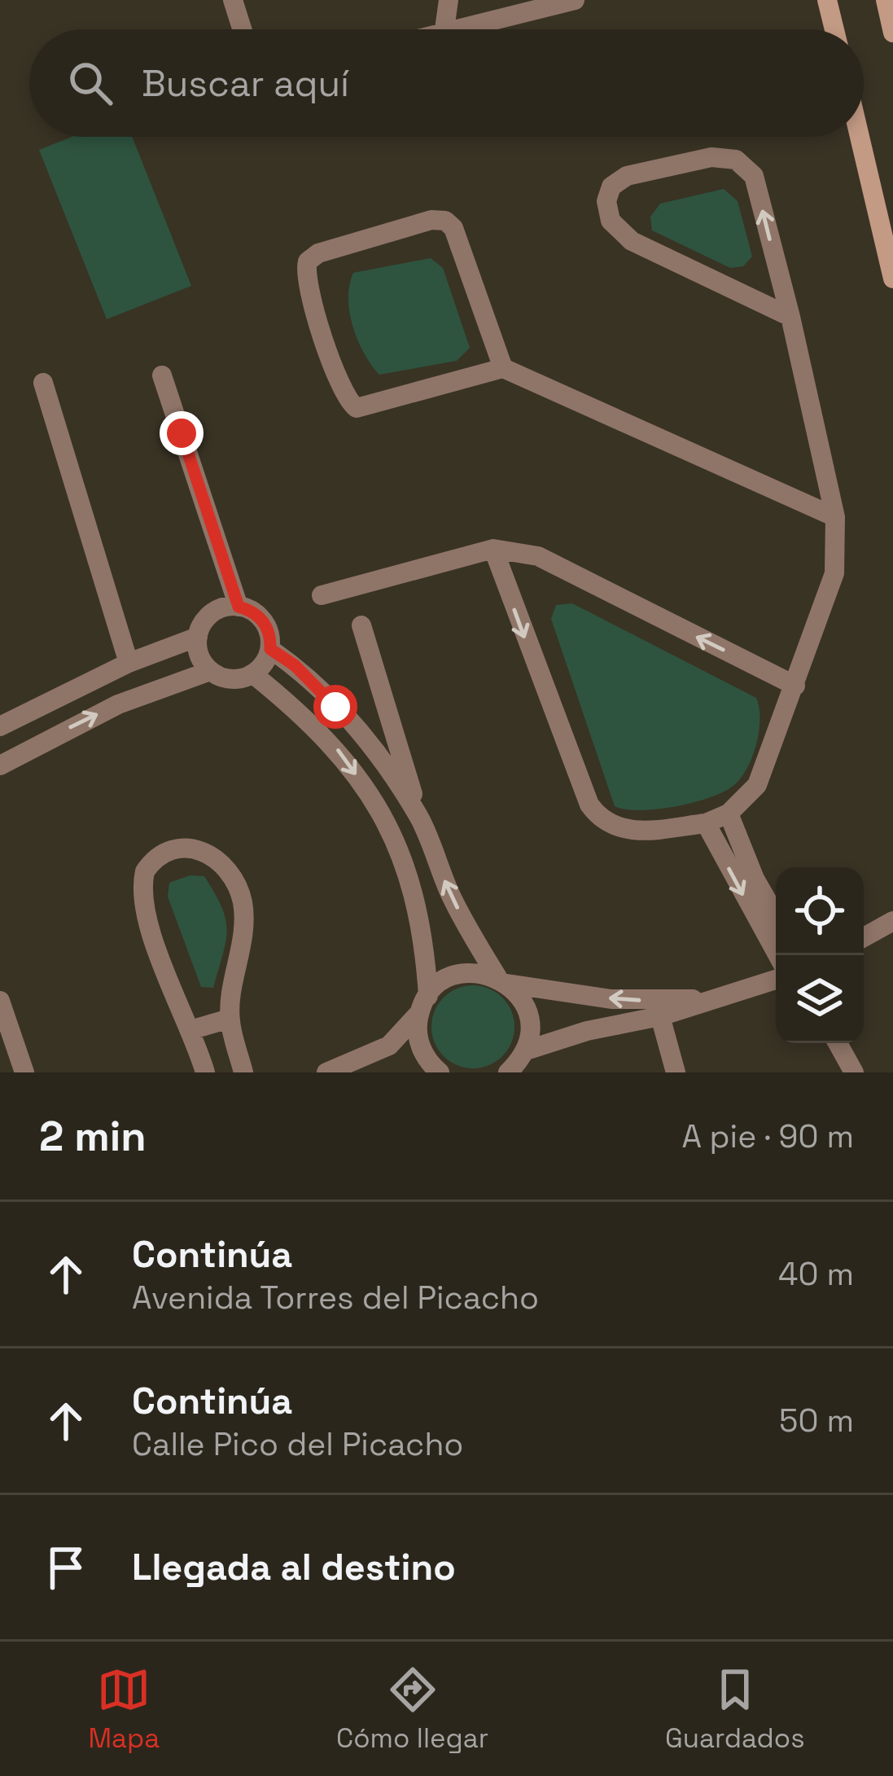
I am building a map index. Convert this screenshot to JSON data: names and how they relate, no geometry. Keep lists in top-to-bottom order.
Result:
{
  "page": {
    "search": "Buscar aquí",
    "heading": ["2 min", "A pie · 90 m"],
    "list": [
      ["Continúa", "Avenida Torres del Picacho", "40 m"],
      ["Continúa", "Calle Pico del Picacho", "50 m"],
      "Llegada al destino"
    ],
    "nav": ["Mapa", "Cómo llegar", "Guardados"]
  }
}
